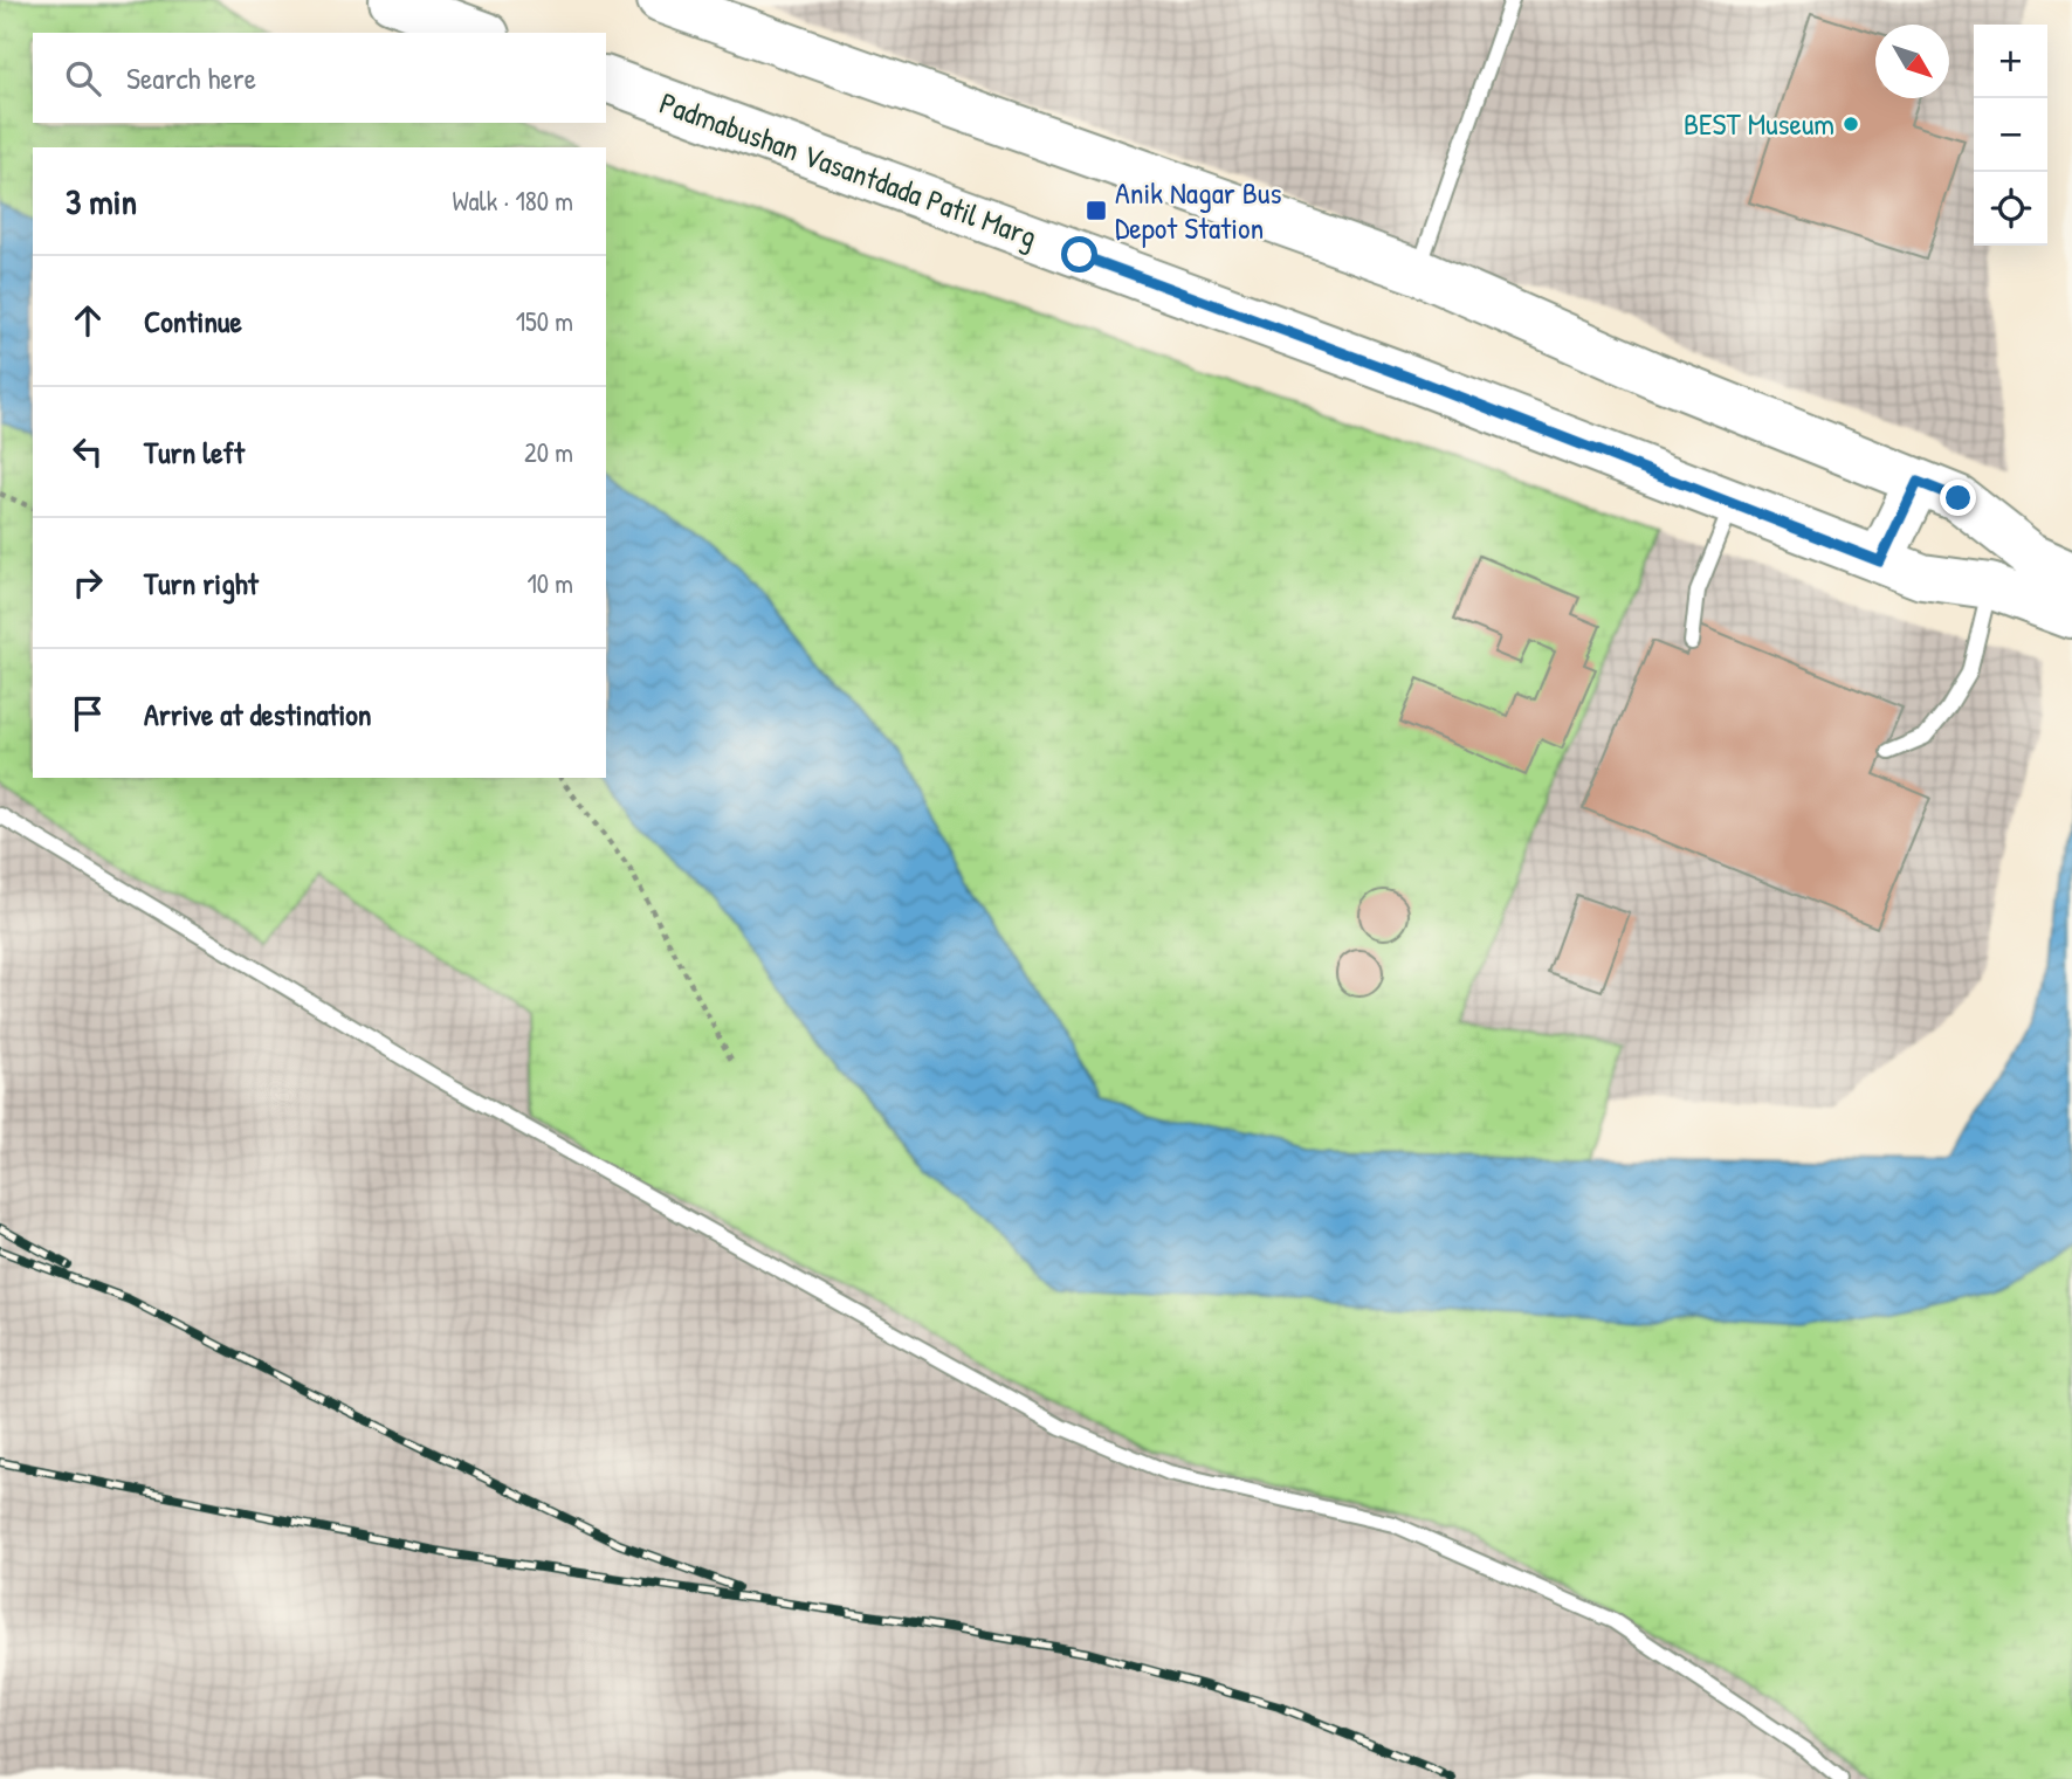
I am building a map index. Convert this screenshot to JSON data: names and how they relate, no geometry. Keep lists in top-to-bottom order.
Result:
{
  "streets": {
    "main road": ["Padmabushan Vasantdada Patil Marg"]
  },
  "places": {
    "other": ["BEST Museum"],
    "transit": ["Anik Nagar Bus Depot Station"]
  },
  "north": "bottom right",
  "page": {
    "map_buttons": ["+", "−"],
    "search": "Search here",
    "heading": ["3 min", "Walk · 180 m"],
    "list": [
      ["Continue", "150 m"],
      ["Turn left", "20 m"],
      ["Turn right", "10 m"],
      "Arrive at destination"
    ]
  }
}
